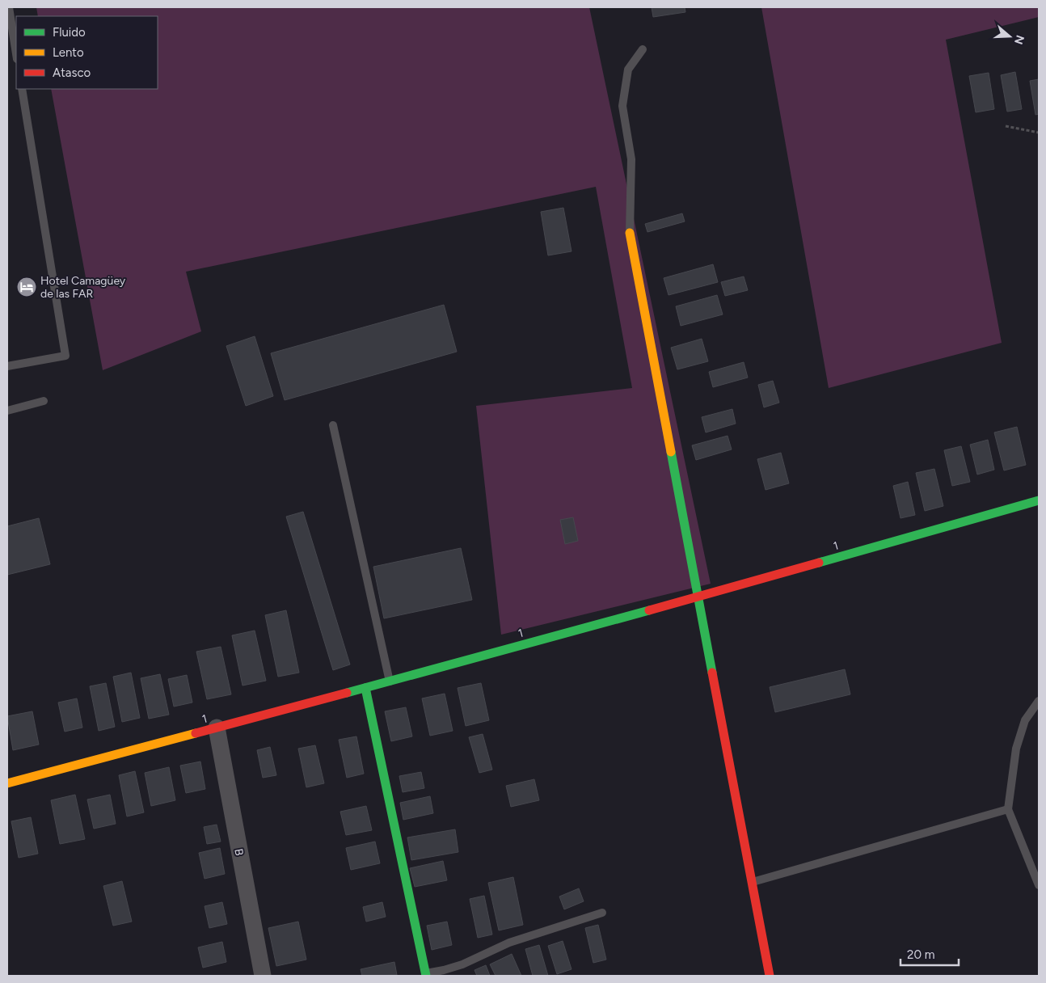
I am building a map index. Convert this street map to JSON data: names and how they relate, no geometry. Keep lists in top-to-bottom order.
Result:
{
  "streets": {
    "street": ["1", "B"]
  },
  "crossings": [
    ["1", "B"]
  ],
  "places": {
    "hotel": ["Hotel Camagüey de las FAR"]
  },
  "legend": ["Fluido", "Lento", "Atasco"],
  "scale_bar": "20 m",
  "north": "right"
}
